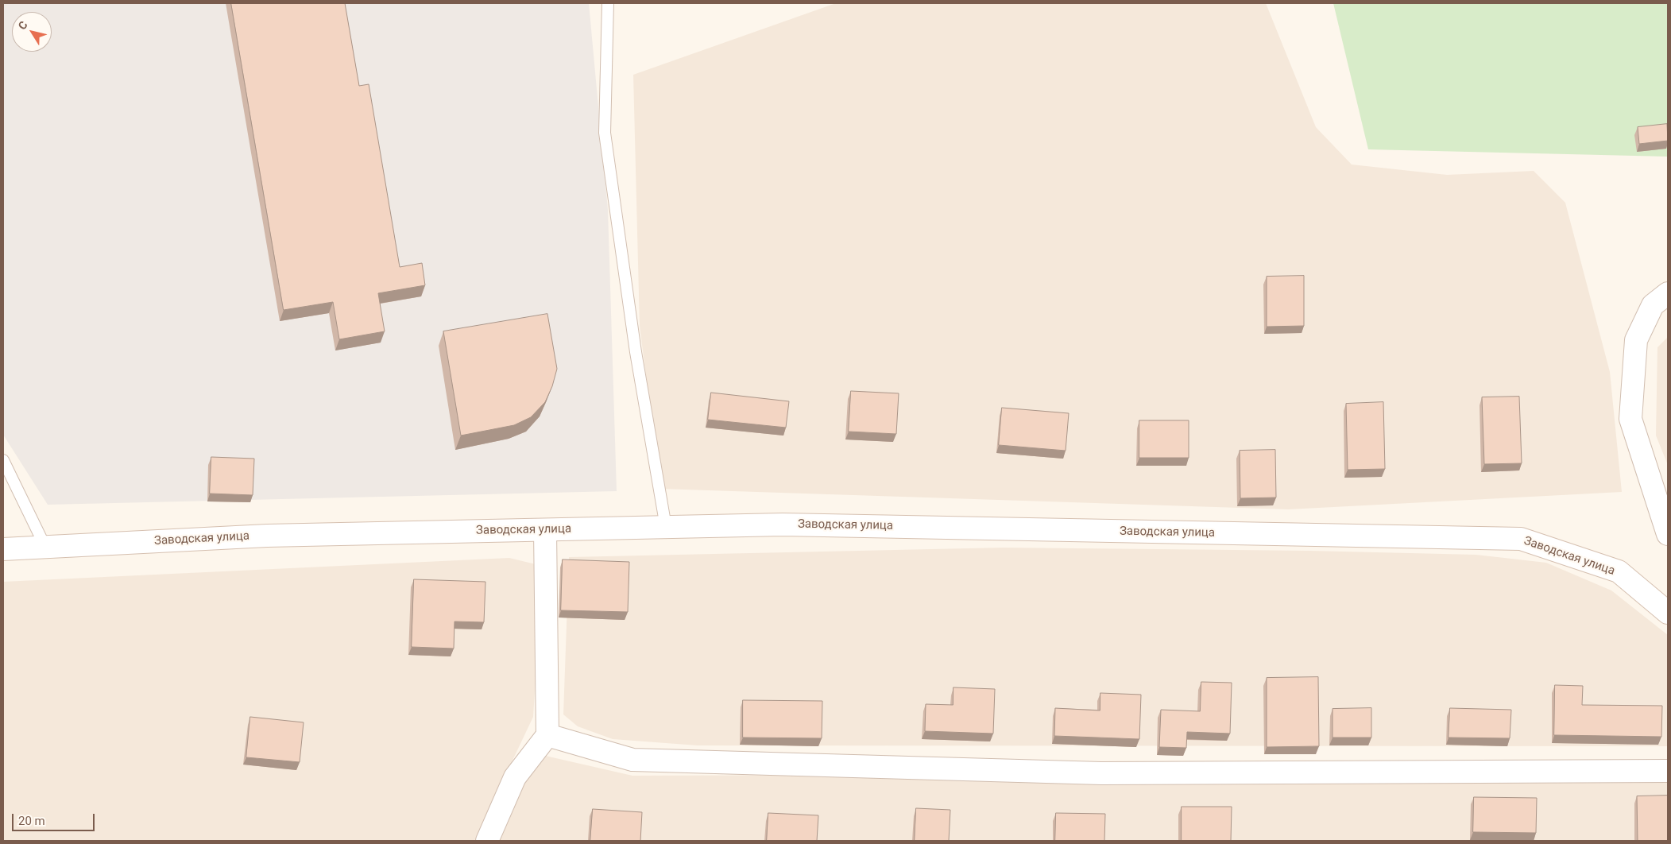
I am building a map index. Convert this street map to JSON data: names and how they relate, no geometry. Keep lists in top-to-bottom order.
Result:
{
  "streets": {
    "street": ["Заводская улица"]
  },
  "scale_bar": "20 m",
  "north": "top left"
}
